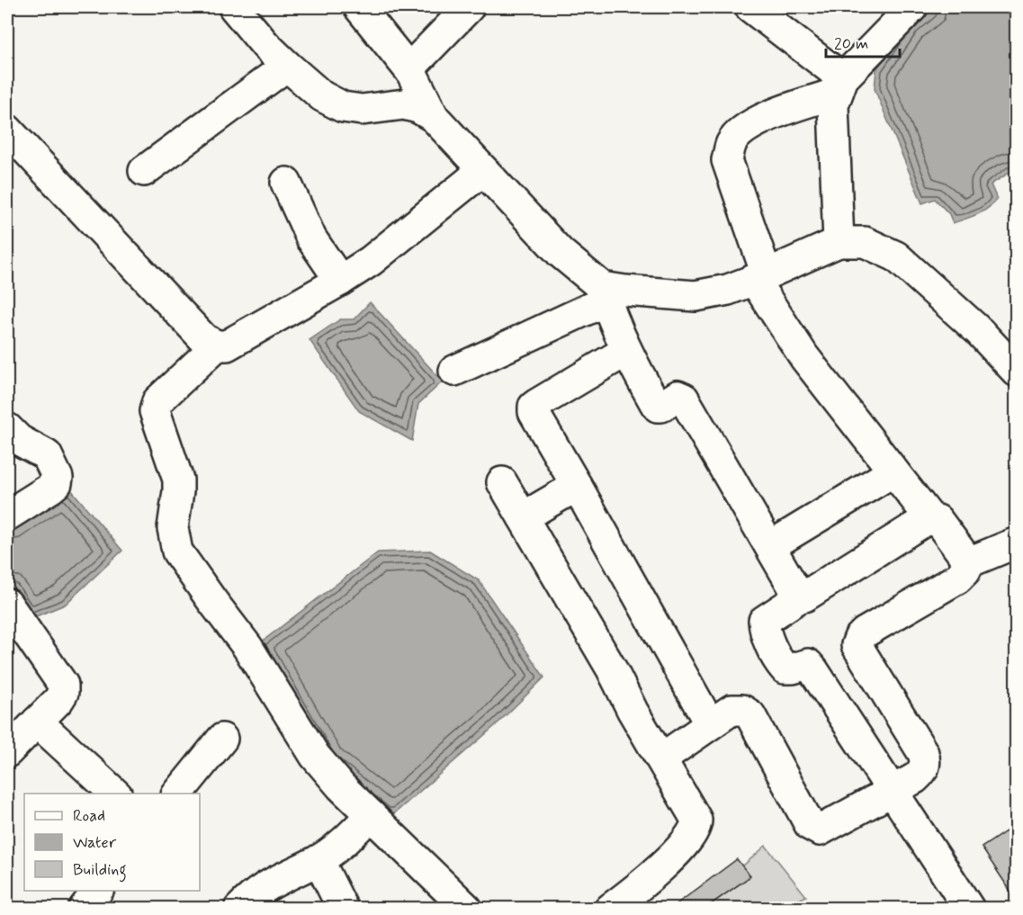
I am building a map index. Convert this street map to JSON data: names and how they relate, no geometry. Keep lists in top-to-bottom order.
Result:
{
  "legend": ["Road", "Water", "Building"],
  "scale_bar": "20 m"
}
